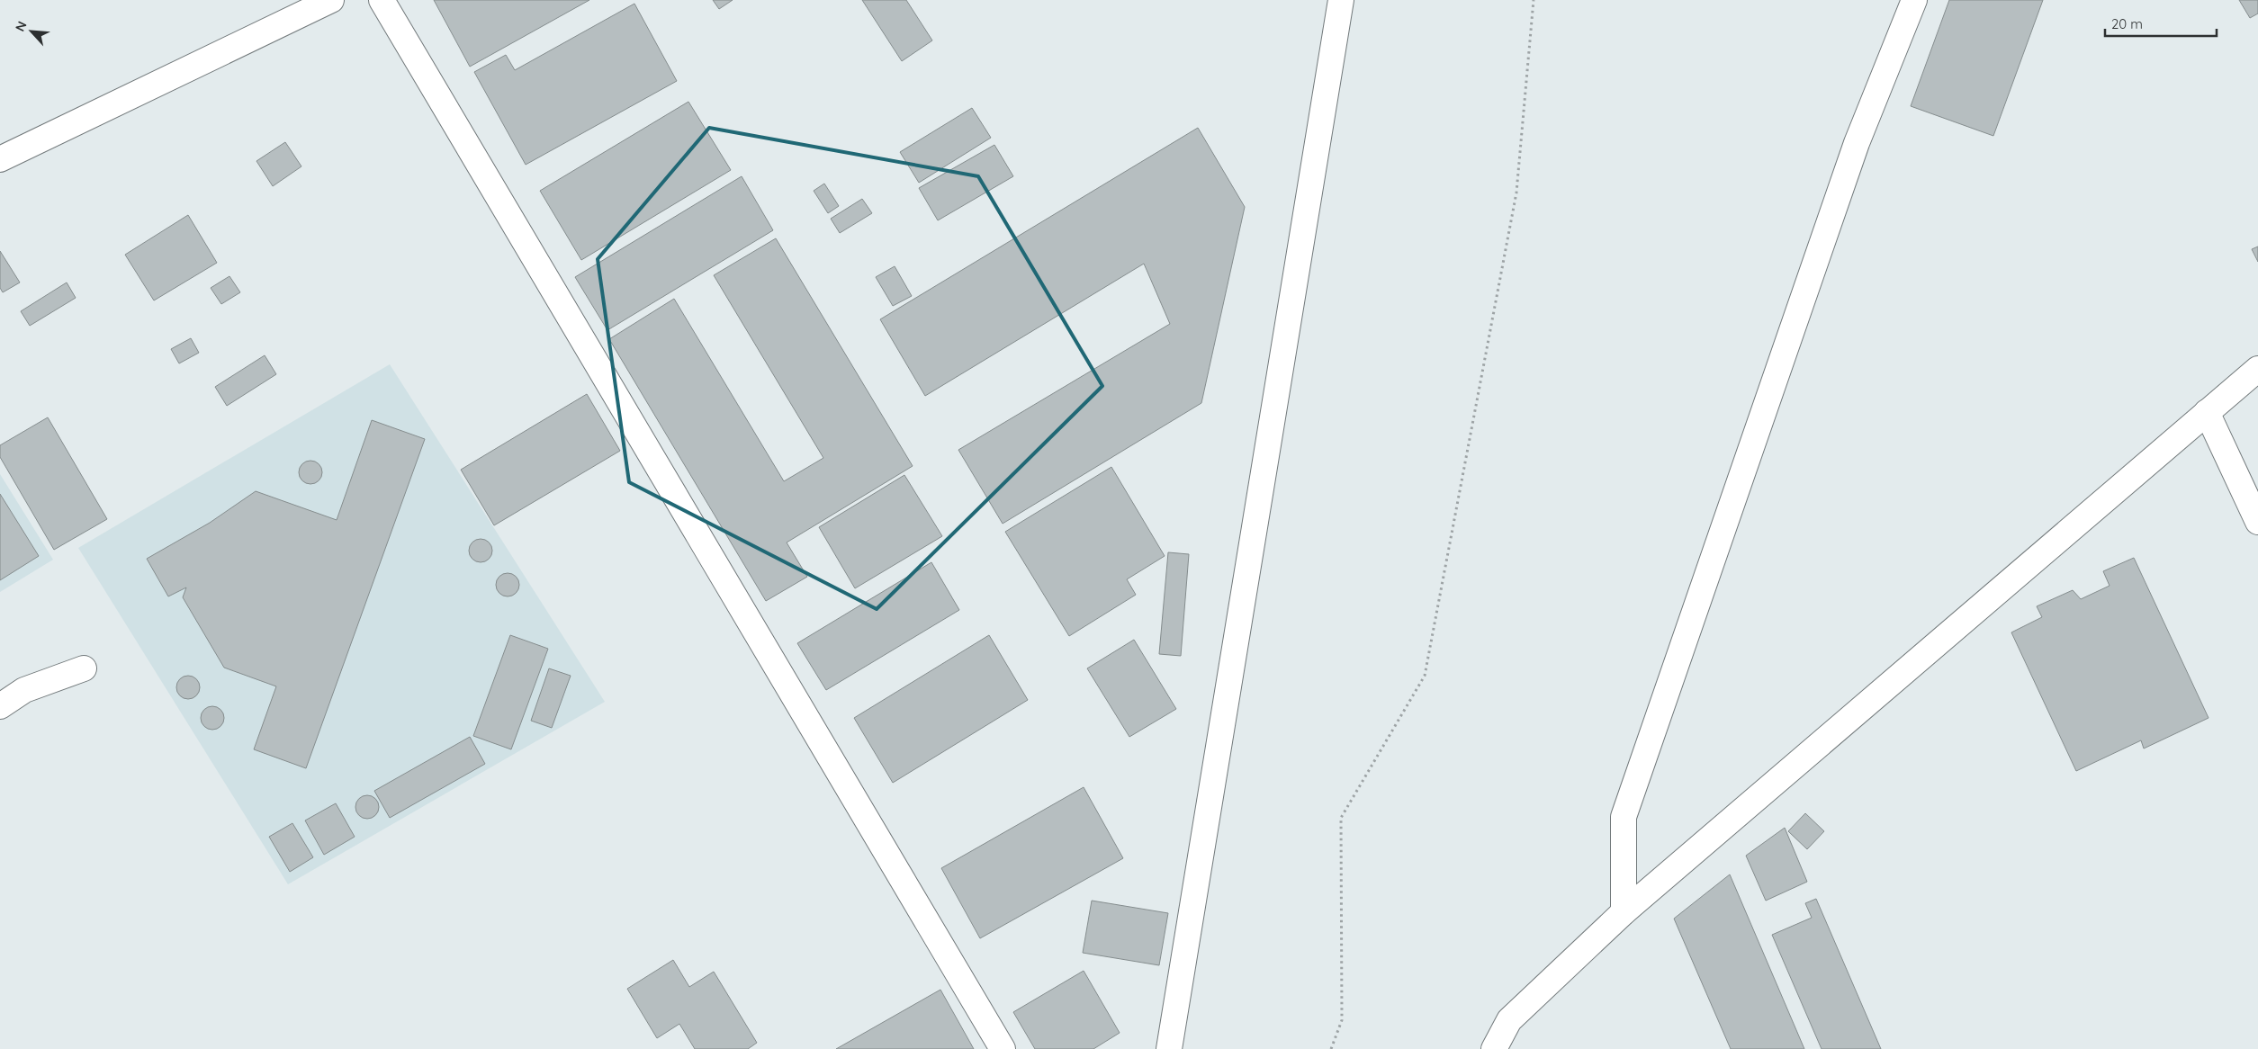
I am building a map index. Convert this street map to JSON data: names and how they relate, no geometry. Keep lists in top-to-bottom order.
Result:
{
  "scale_bar": "20 m",
  "north": "top left"
}
